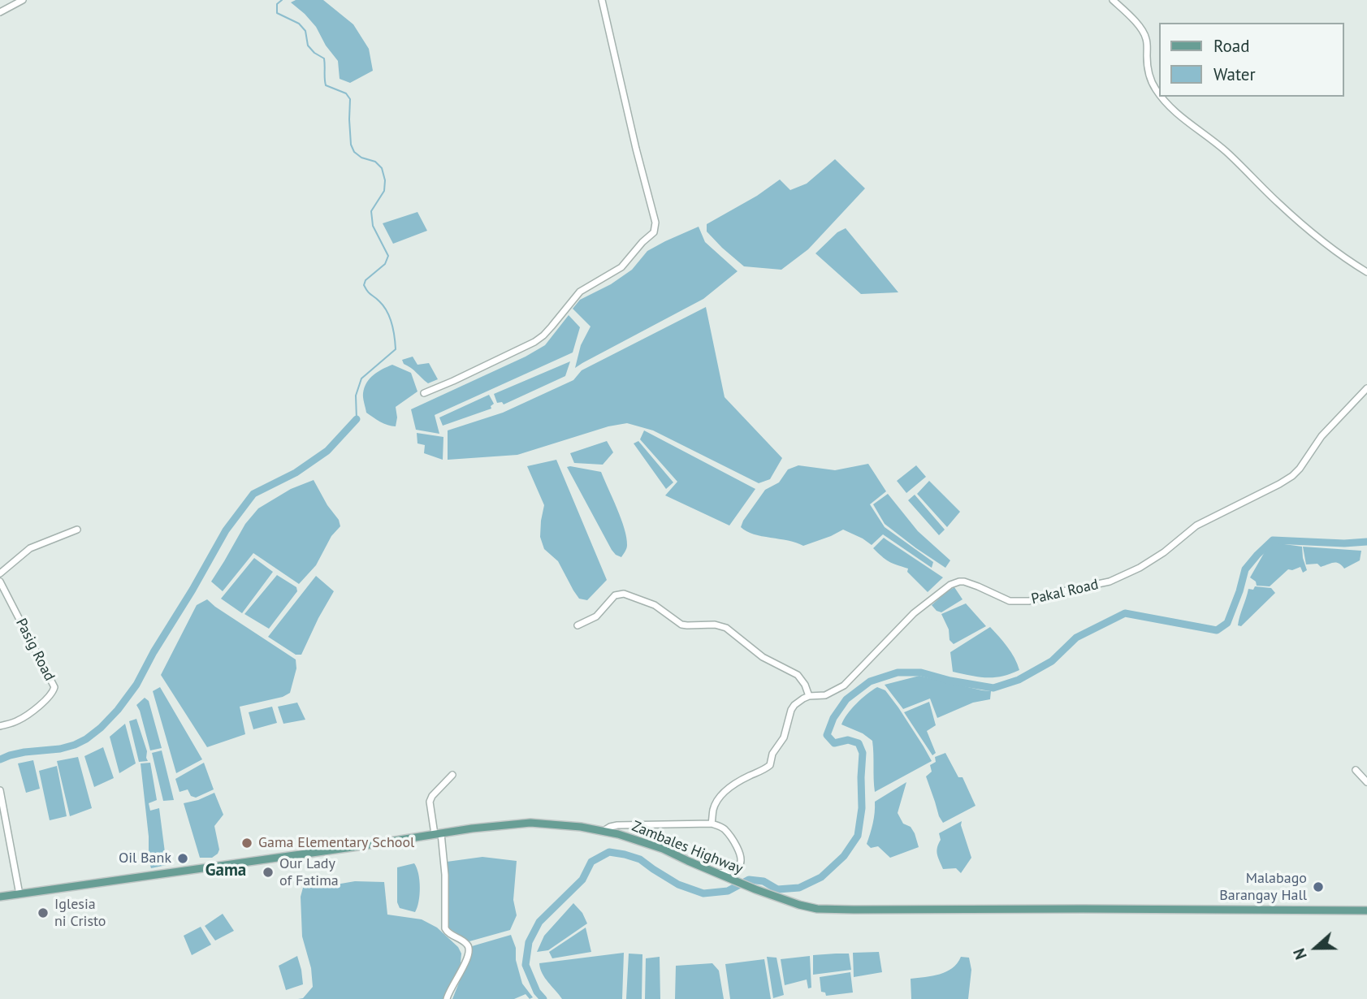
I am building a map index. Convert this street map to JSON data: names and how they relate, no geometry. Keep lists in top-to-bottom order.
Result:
{
  "streets": {
    "main road": ["Zambales Highway"],
    "street": ["Pakal Road", "Pasig Road"]
  },
  "districts": ["Gama"],
  "places": [
    "Gama Elementary School",
    "Oil Bank",
    "Our Lady of Fatima",
    "Malabago Barangay Hall",
    "Iglesia ni Cristo"
  ],
  "legend": ["Road", "Water"],
  "north": "left"
}
